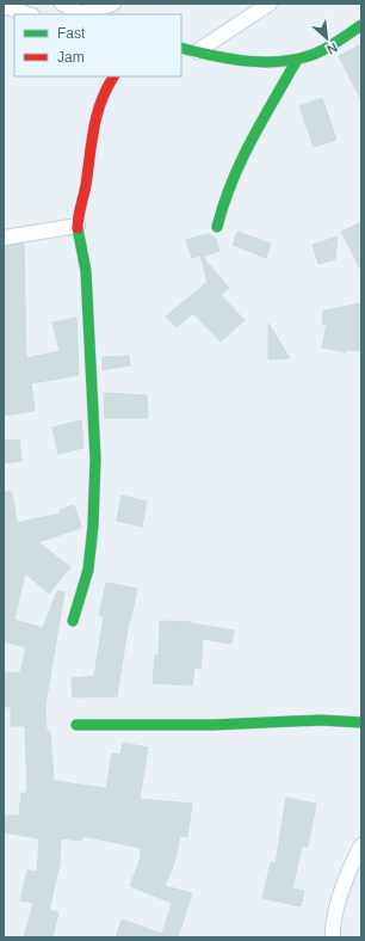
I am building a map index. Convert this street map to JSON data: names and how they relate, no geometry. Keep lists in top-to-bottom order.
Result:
{
  "legend": ["Fast", "Jam"],
  "north": "bottom right"
}
